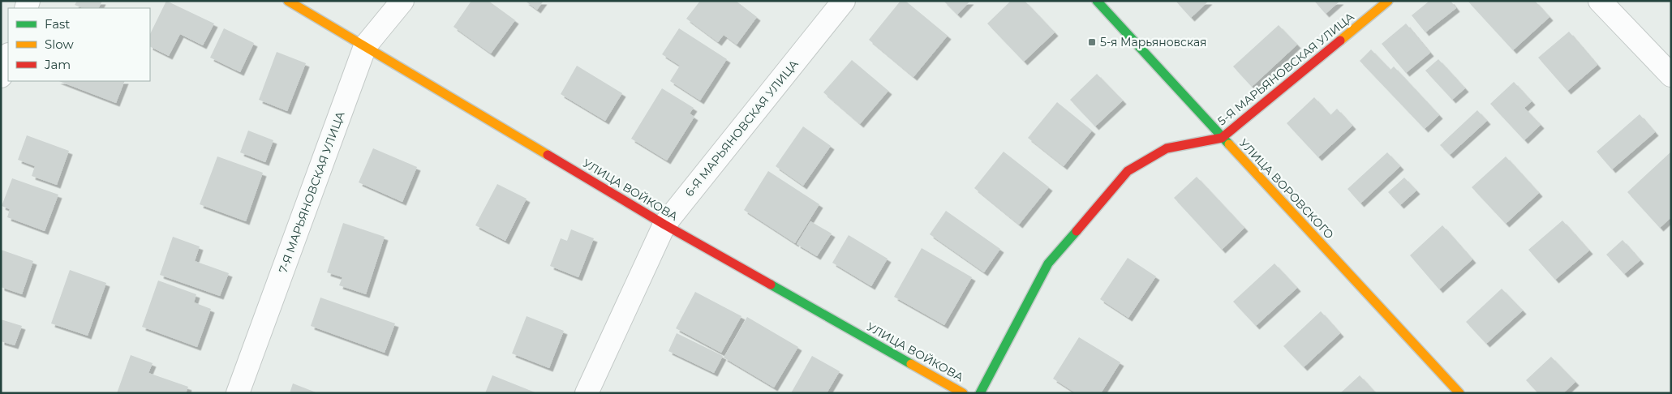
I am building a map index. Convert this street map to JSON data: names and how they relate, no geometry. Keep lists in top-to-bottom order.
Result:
{
  "streets": {
    "street": [
      "5-Я МАРЬЯНОВСКАЯ УЛИЦА",
      "6-Я МАРЬЯНОВСКАЯ УЛИЦА",
      "УЛИЦА ВОРОВСКОГО",
      "УЛИЦА ВОЙКОВА",
      "7-Я МАРЬЯНОВСКАЯ УЛИЦА"
    ]
  },
  "crossings": [
    ["5-Я МАРЬЯНОВСКАЯ УЛИЦА", "УЛИЦА ВОРОВСКОГО"],
    ["6-Я МАРЬЯНОВСКАЯ УЛИЦА", "УЛИЦА ВОЙКОВА"],
    ["УЛИЦА ВОЙКОВА", "7-Я МАРЬЯНОВСКАЯ УЛИЦА"]
  ],
  "places": {
    "transit": ["5-я Марьяновская"]
  },
  "legend": ["Fast", "Slow", "Jam"]
}
